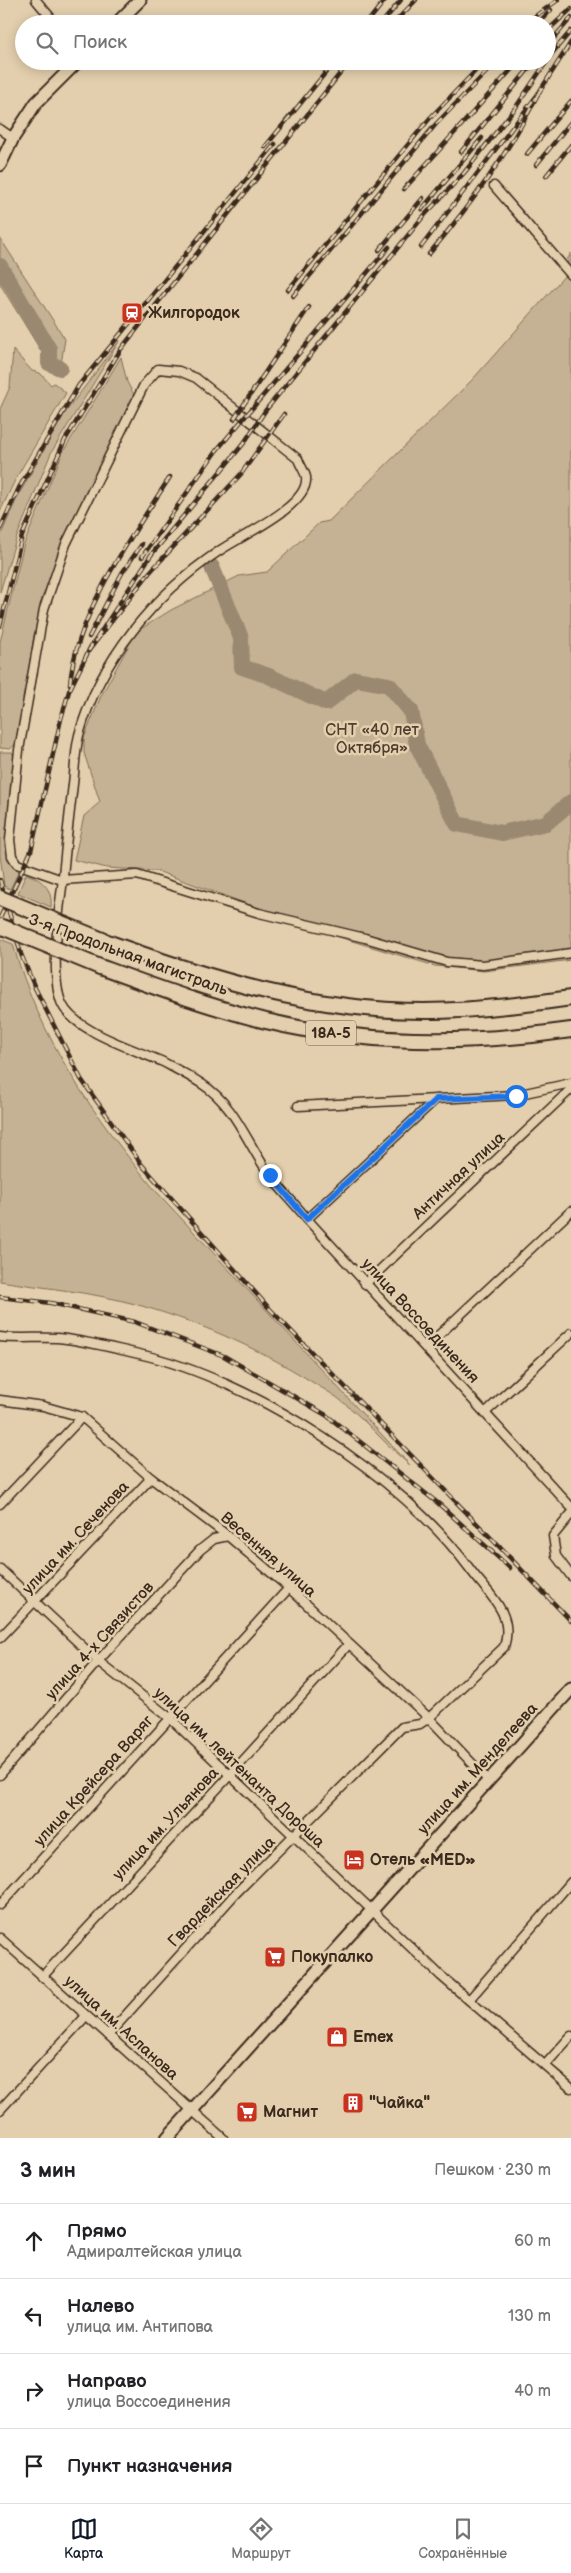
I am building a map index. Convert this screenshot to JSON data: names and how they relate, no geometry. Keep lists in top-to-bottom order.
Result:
{
  "streets": {
    "highway": ["3-я Продольная магистраль", "18А-5"],
    "main road": ["улица им. Менделеева"],
    "street": [
      "Античная улица",
      "улица Воссоединения",
      "улица им. Сеченова",
      "Весенняя улица",
      "улица 4-х Связистов",
      "улица им. лейтенанта Дороша",
      "улица Крейсера Варяг",
      "улица им. Ульянова",
      "Гвардейская улица",
      "улица им. Асланова"
    ]
  },
  "crossings": [
    ["Античная улица", "улица Воссоединения"],
    ["улица им. Сеченова", "Весенняя улица"],
    ["улица им. Сеченова", "улица им. лейтенанта Дороша"],
    ["Весенняя улица", "улица 4-х Связистов"],
    ["Весенняя улица", "улица им. Менделеева"],
    ["Весенняя улица", "улица Крейсера Варяг"],
    ["Весенняя улица", "улица им. Ульянова"],
    ["Весенняя улица", "Гвардейская улица"],
    ["улица 4-х Связистов", "улица им. лейтенанта Дороша"],
    ["улица им. лейтенанта Дороша", "улица им. Менделеева"],
    ["улица им. лейтенанта Дороша", "улица Крейсера Варяг"],
    ["улица им. лейтенанта Дороша", "улица им. Ульянова"],
    ["улица им. лейтенанта Дороша", "Гвардейская улица"],
    ["улица им. Менделеева", "улица им. Асланова"],
    ["улица им. Ульянова", "улица им. Асланова"],
    ["Гвардейская улица", "улица им. Асланова"]
  ],
  "parks": ["СНТ «40 лет Октября»"],
  "places": {
    "station": ["Жилгородок"],
    "hotel": ["Отель «MED»"],
    "supermarket": ["Покупалко", "Магнит"],
    "shop": ["Emex"],
    "building": ["\"Чайка\""]
  },
  "page": {
    "search": "Поиск",
    "heading": ["3 мин", "Пешком · 230 m"],
    "list": [
      ["Прямо", "Адмиралтейская улица", "60 m"],
      ["Налево", "улица им. Антипова", "130 m"],
      ["Направо", "улица Воссоединения", "40 m"],
      "Пункт назначения"
    ],
    "nav": ["Карта", "Маршрут", "Сохранённые"]
  }
}
